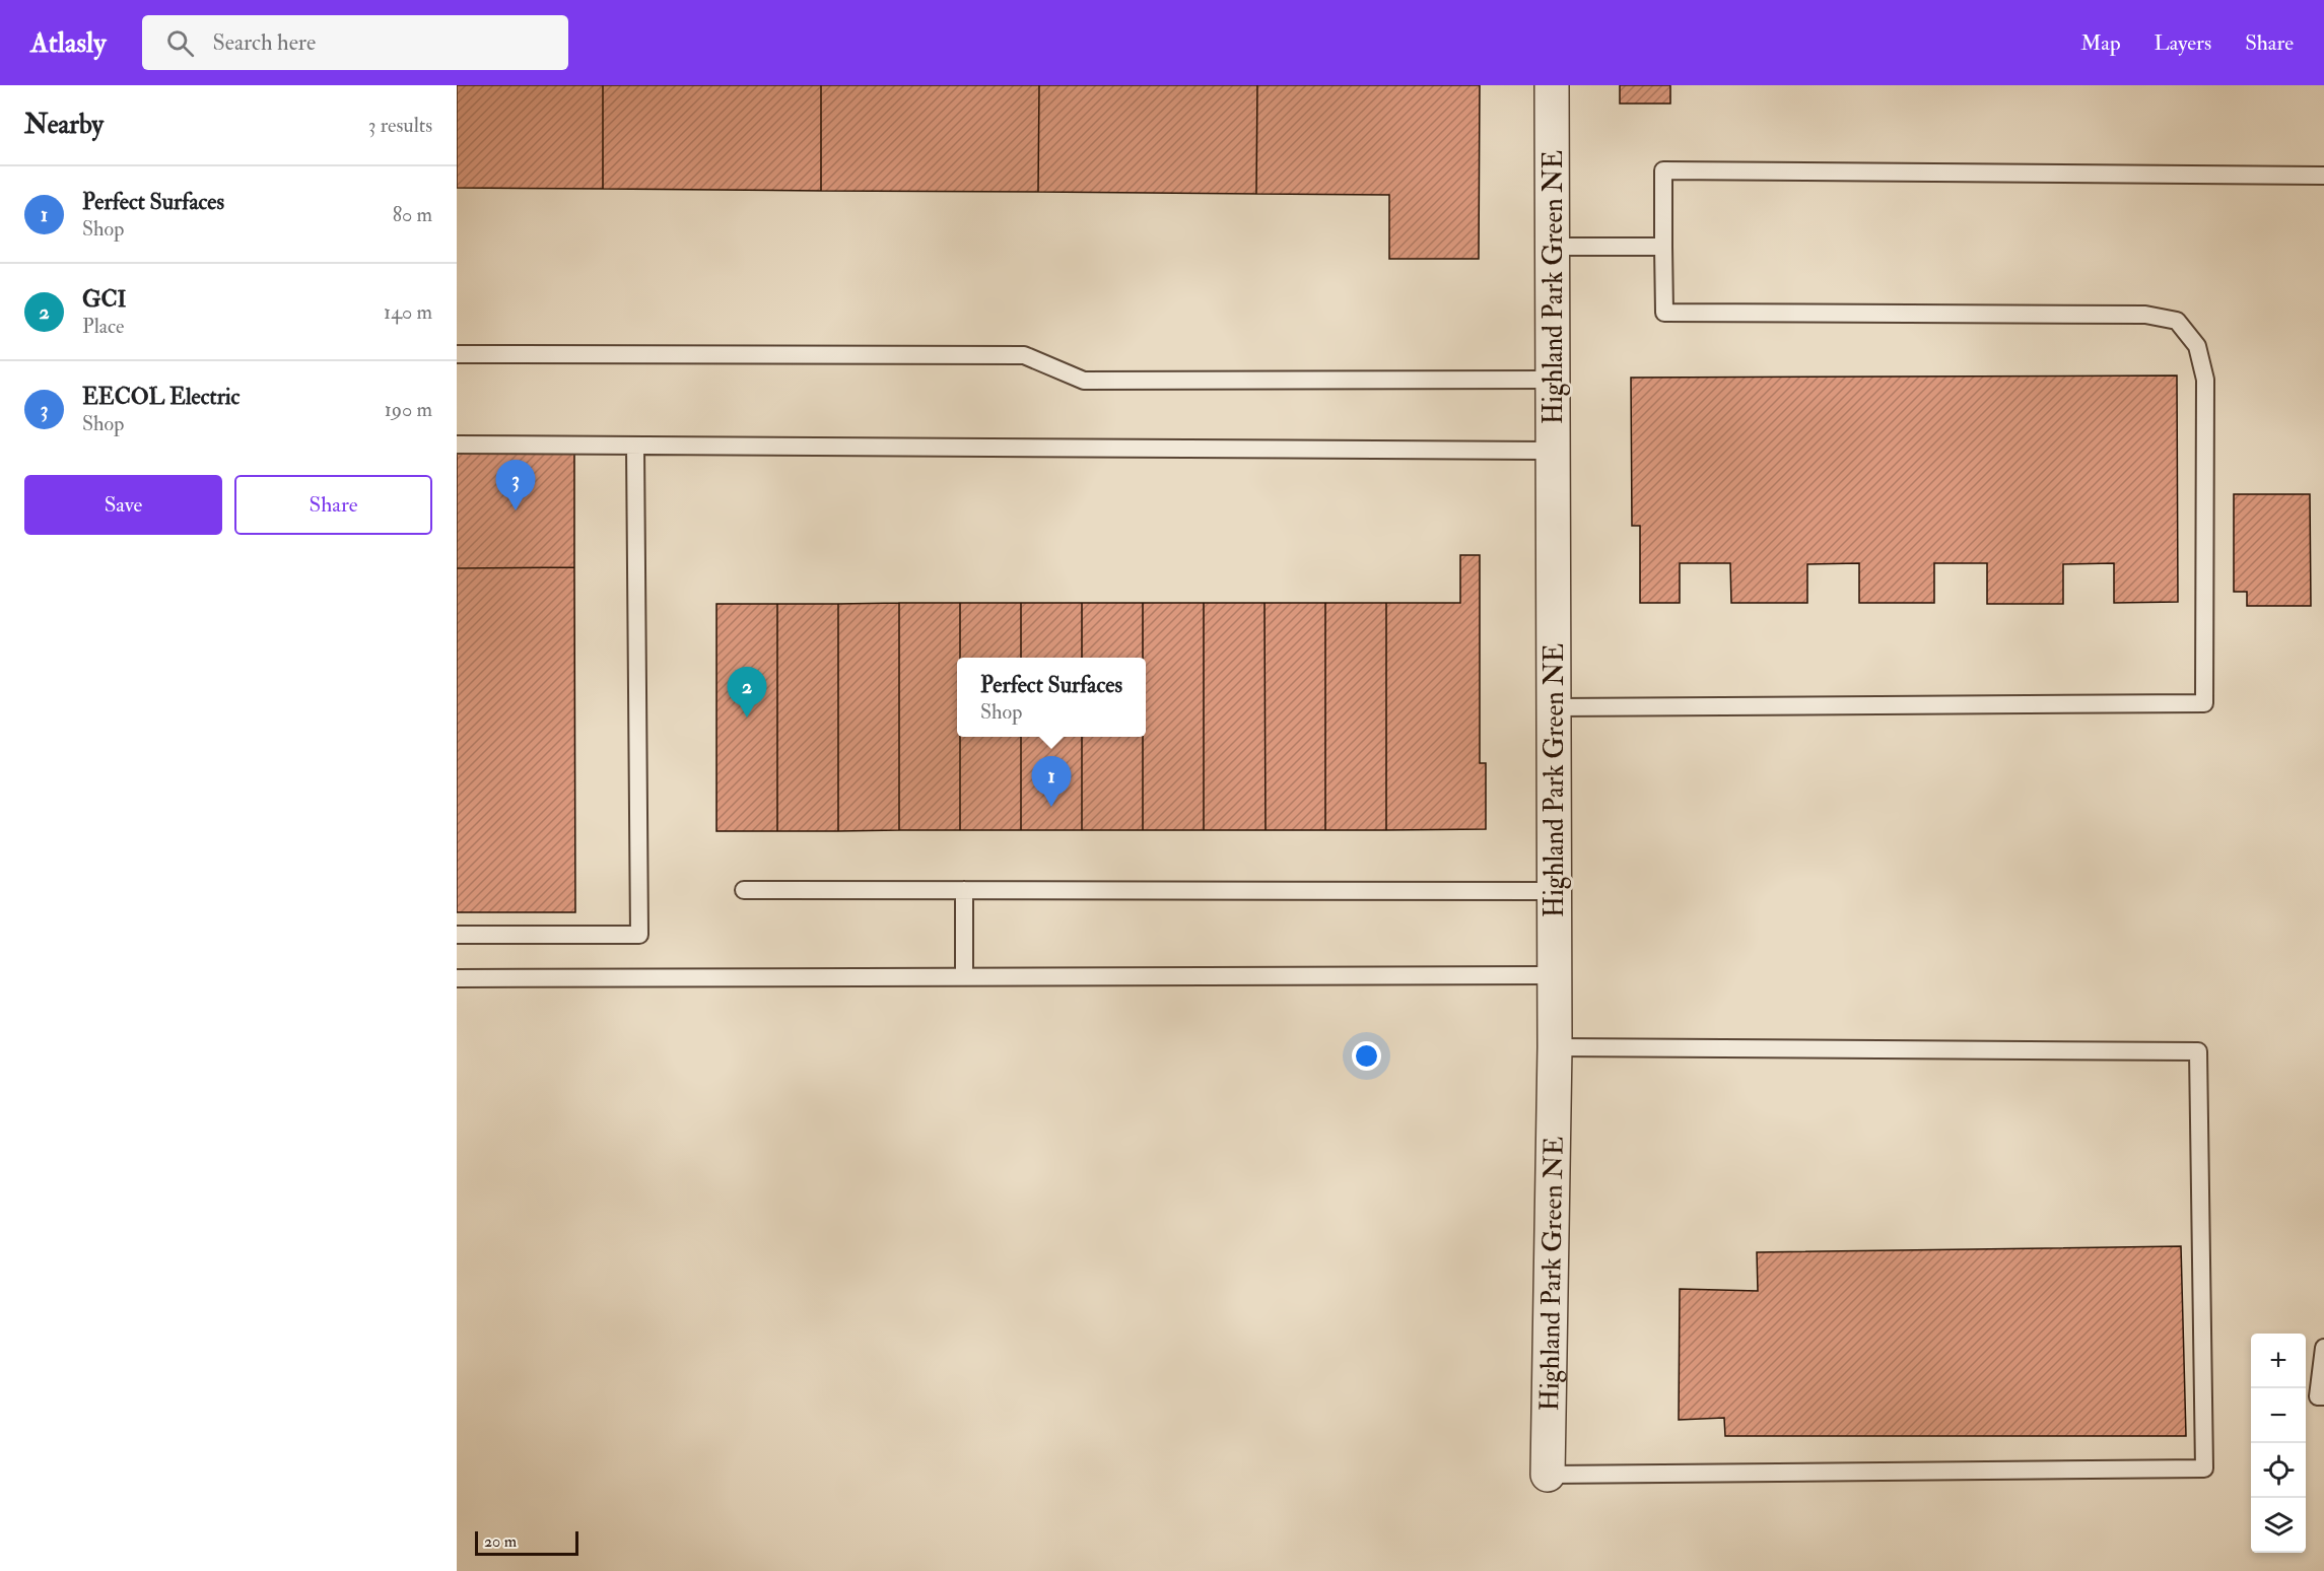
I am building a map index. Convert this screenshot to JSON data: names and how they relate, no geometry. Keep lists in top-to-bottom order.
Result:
{
  "streets": {
    "street": ["Highland Park Green NE"]
  },
  "scale_bar": "20 m",
  "page": {
    "header": "Atlasly",
    "search": "Search here",
    "nav": ["Map", "Layers", "Share"],
    "heading": ["Nearby", "3 results"],
    "list": [
      {
        "mark": "1",
        "name": "Perfect Surfaces",
        "note": "Shop",
        "value": "80 m"
      },
      {
        "mark": "2",
        "name": "GCI",
        "note": "Place",
        "value": "140 m"
      },
      {
        "mark": "3",
        "name": "EECOL Electric",
        "note": "Shop",
        "value": "190 m"
      }
    ],
    "buttons": ["Save", "Share"],
    "pins": ["3", "2", "1"],
    "popup": ["Perfect Surfaces", "Shop"],
    "map_buttons": ["+", "−"],
    "scale": "20 m"
  }
}
